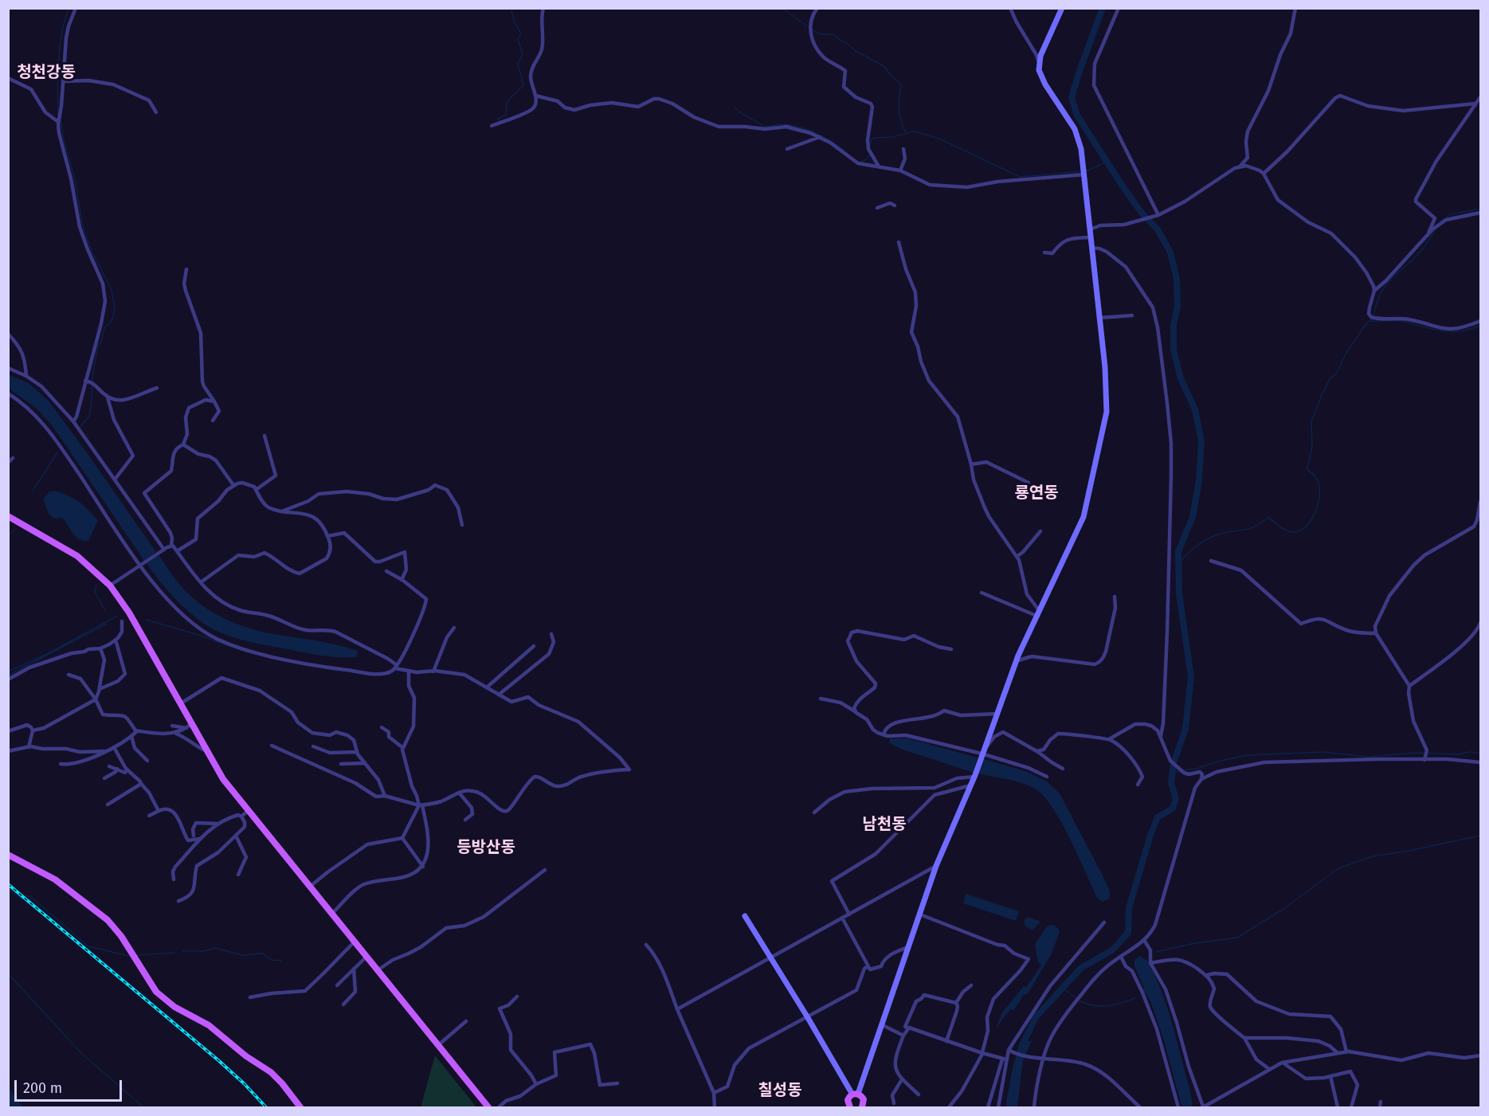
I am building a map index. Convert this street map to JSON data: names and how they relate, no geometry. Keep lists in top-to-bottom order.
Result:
{
  "districts": [
    "청천강동",
    "룡연동",
    "남천동",
    "등방산동",
    "칠성동"
  ],
  "scale_bar": "200 m"
}
